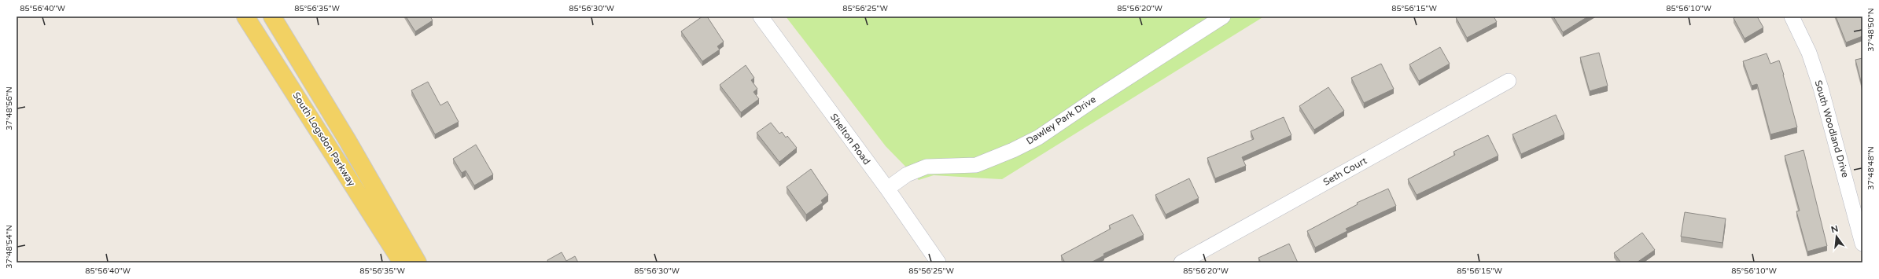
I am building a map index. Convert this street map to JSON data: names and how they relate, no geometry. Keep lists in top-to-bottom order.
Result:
{
  "streets": {
    "main road": ["South Logsdon Parkway"],
    "street": [
      "Dawley Park Drive",
      "South Woodland Drive",
      "Shelton Road",
      "Seth Court"
    ]
  },
  "crossings": [
    ["Dawley Park Drive", "Shelton Road"]
  ],
  "north": "top",
  "coordinates": [
    "85°56'40\"W",
    "85°56'35\"W",
    "85°56'30\"W",
    "85°56'25\"W",
    "85°56'20\"W",
    "85°56'15\"W",
    "85°56'10\"W",
    "37°48'50\"N",
    "37°48'56\"N",
    "37°48'48\"N",
    "37°48'54\"N"
  ]
}
